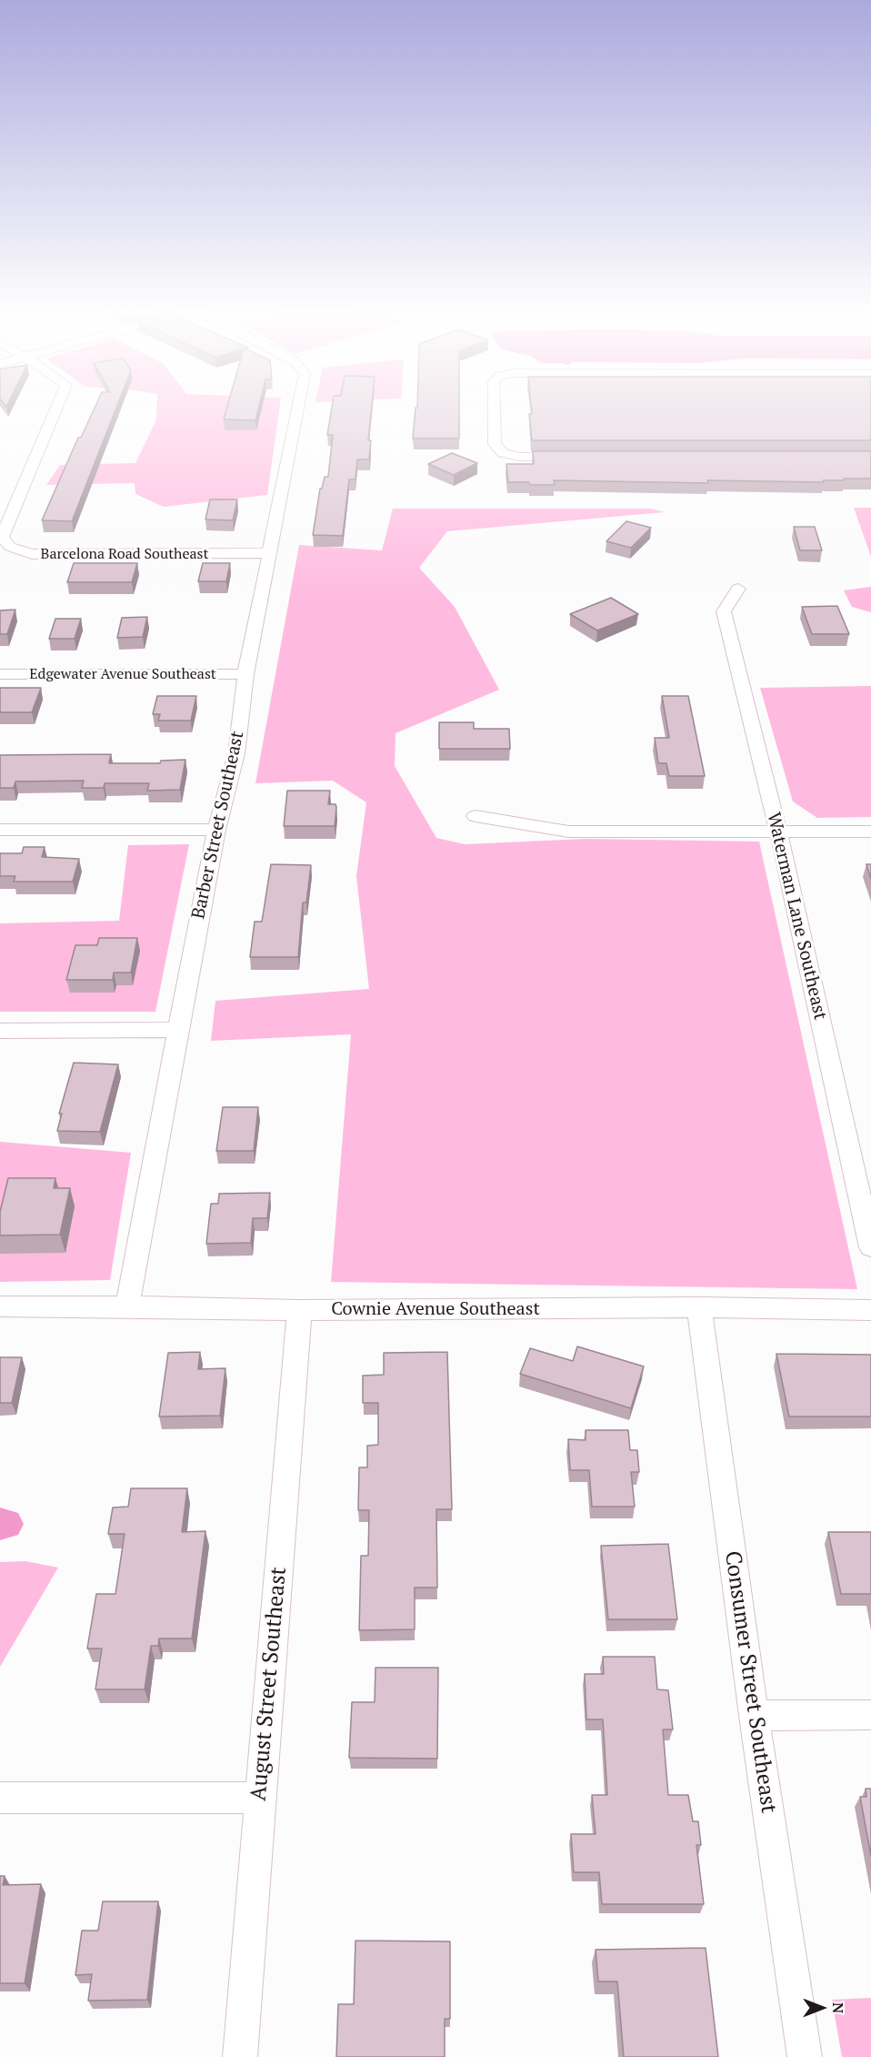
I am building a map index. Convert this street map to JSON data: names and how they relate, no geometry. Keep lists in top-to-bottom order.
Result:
{
  "streets": {
    "street": [
      "Barcelona Road Southeast",
      "Edgewater Avenue Southeast",
      "Barber Street Southeast",
      "Waterman Lane Southeast",
      "Cownie Avenue Southeast",
      "Consumer Street Southeast",
      "August Street Southeast"
    ]
  },
  "crossings": [
    ["Barcelona Road Southeast", "Barber Street Southeast"],
    ["Edgewater Avenue Southeast", "Barber Street Southeast"],
    ["Barber Street Southeast", "Cownie Avenue Southeast"],
    ["Cownie Avenue Southeast", "Consumer Street Southeast"],
    ["Cownie Avenue Southeast", "August Street Southeast"]
  ],
  "north": "right"
}
